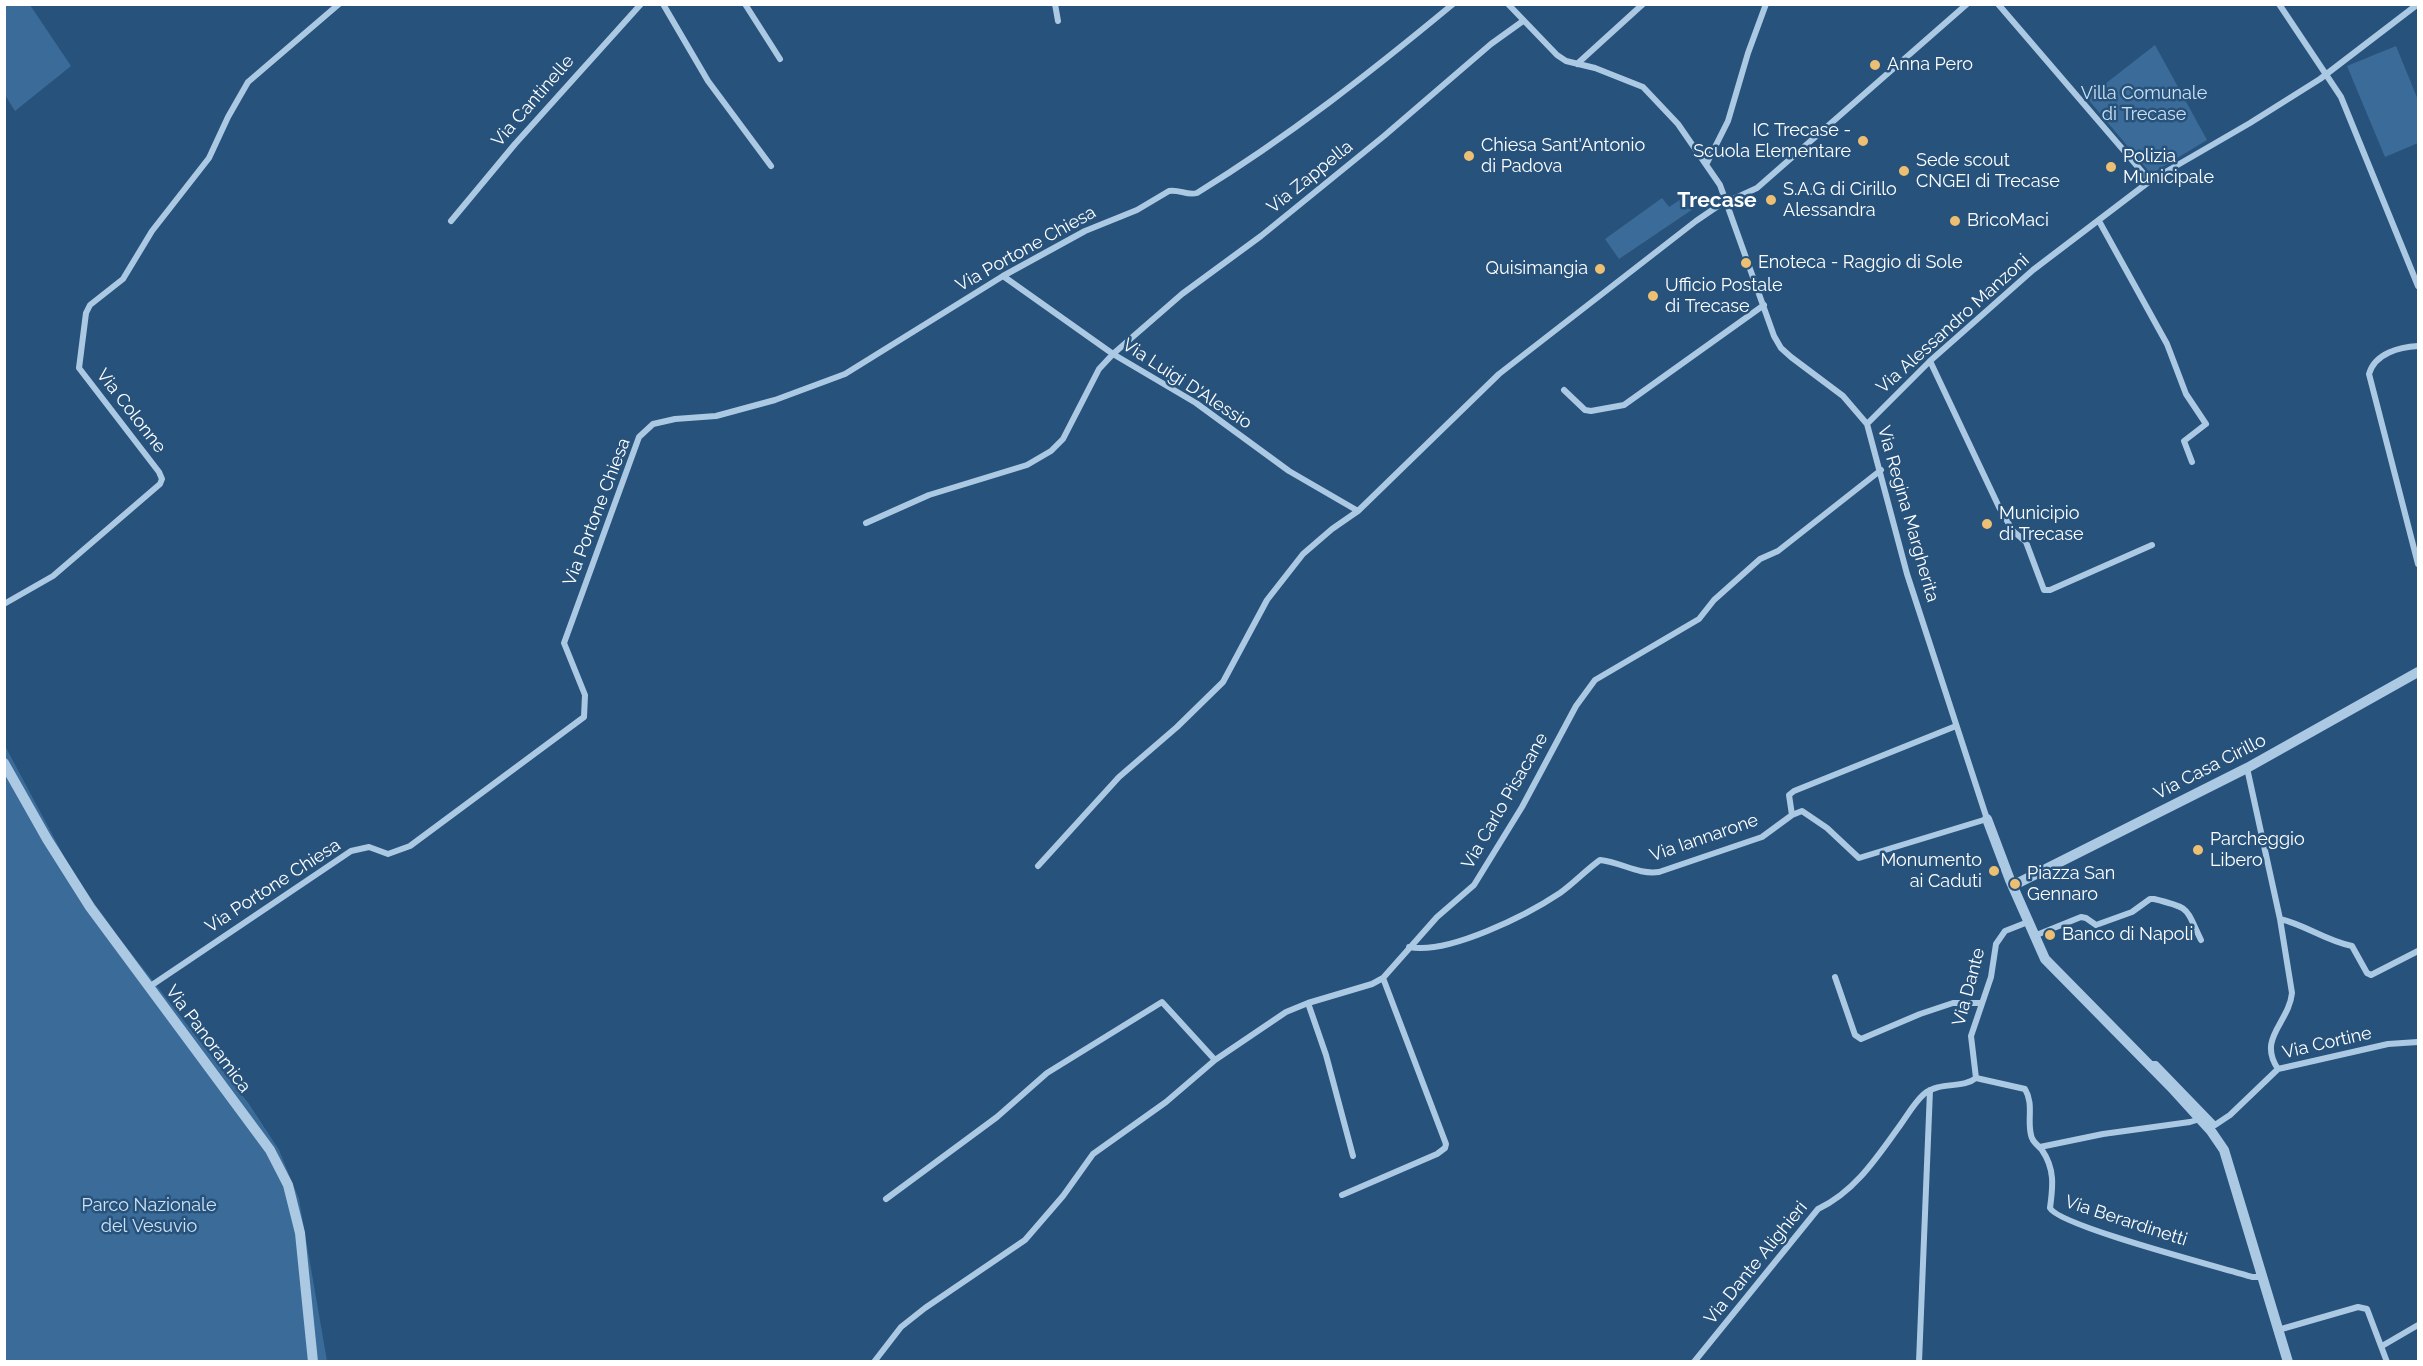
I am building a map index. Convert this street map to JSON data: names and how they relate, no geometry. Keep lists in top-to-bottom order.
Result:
{
  "streets": {
    "street": [
      "Via Cantinelle",
      "Via Zappella",
      "Via Portone Chiesa",
      "Via Alessandro Manzoni",
      "Via Luigi D'Alessio",
      "Via Colonne",
      "Via Regina Margherita",
      "Via Casa Cirillo",
      "Via Carlo Pisacane",
      "Via Iannarone",
      "Via Dante",
      "Via Panoramica",
      "Via Cortine",
      "Via Berardinetti",
      "Via Dante Alighieri"
    ]
  },
  "crossings": [
    ["Via Zappella", "Via Luigi D'Alessio"],
    ["Via Zappella", "Via Regina Margherita"],
    ["Via Portone Chiesa", "Via Luigi D'Alessio"],
    ["Via Portone Chiesa", "Via Panoramica"],
    ["Via Alessandro Manzoni", "Via Regina Margherita"],
    ["Via Regina Margherita", "Via Casa Cirillo"],
    ["Via Regina Margherita", "Via Carlo Pisacane"],
    ["Via Regina Margherita", "Via Dante"],
    ["Via Regina Margherita", "Via Cortine"],
    ["Via Regina Margherita", "Via Berardinetti"],
    ["Via Carlo Pisacane", "Via Iannarone"],
    ["Via Dante", "Via Berardinetti"]
  ],
  "districts": ["Trecase"],
  "parks": ["Villa Comunale di Trecase", "Parco Nazionale del Vesuvio"],
  "places": [
    "Anna Pero",
    "IC Trecase - Scuola Elementare",
    "Chiesa Sant'Antonio di Padova",
    "Polizia Municipale",
    "Sede scout CNGEI di Trecase",
    "S.A.G di Cirillo Alessandra",
    "BricoMaci",
    "Enoteca - Raggio di Sole",
    "Quisimangia",
    "Ufficio Postale di Trecase",
    "Municipio di Trecase",
    "Parcheggio Libero",
    "Monumento ai Caduti",
    "Piazza San Gennaro",
    "Banco di Napoli"
  ]
}
